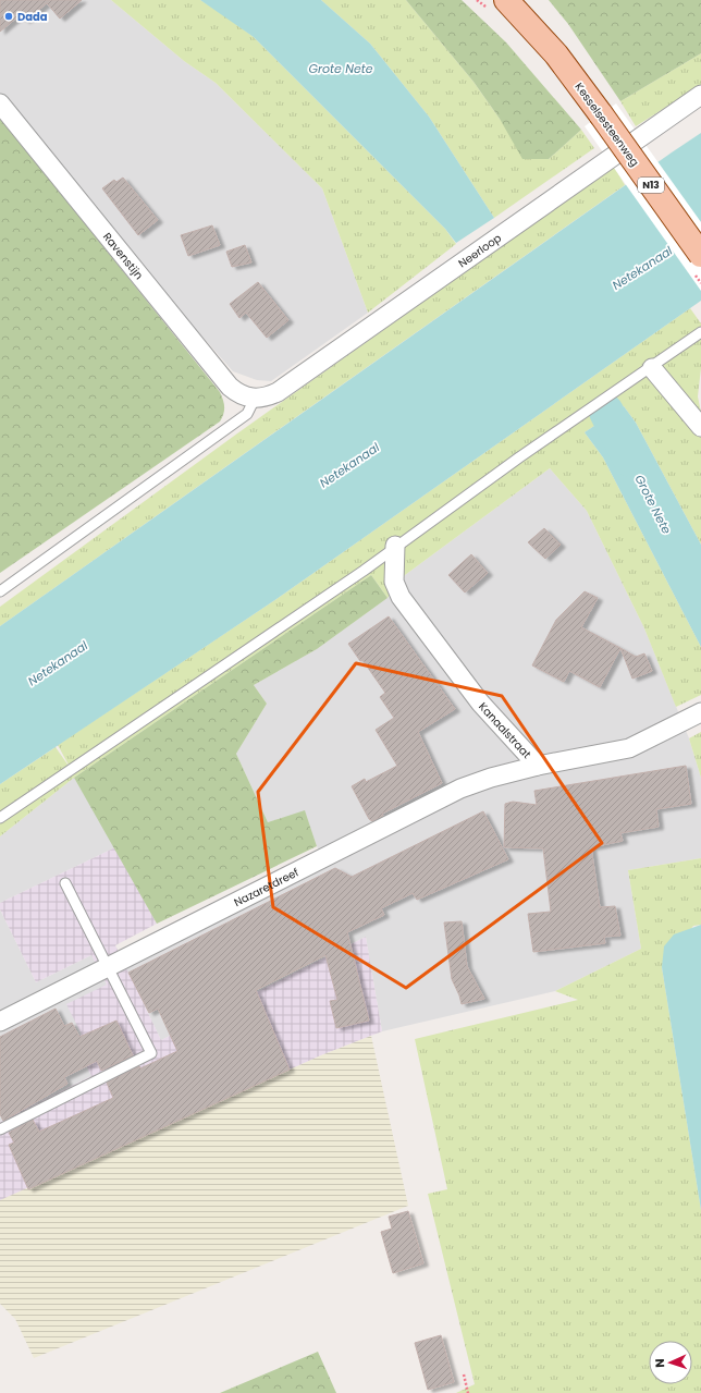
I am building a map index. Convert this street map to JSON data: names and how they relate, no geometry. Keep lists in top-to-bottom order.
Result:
{
  "streets": {
    "main road": ["Kesselsesteenweg", "N13"],
    "street": [
      "Neerloop",
      "Ravenstijn",
      "Kanaalstraat",
      "Nazaretdreef"
    ]
  },
  "crossings": [
    ["Neerloop", "Ravenstijn"],
    ["Kanaalstraat", "Nazaretdreef"]
  ],
  "water": ["Grote Nete", "Netekanaal"],
  "places": ["Dada"],
  "north": "left"
}
